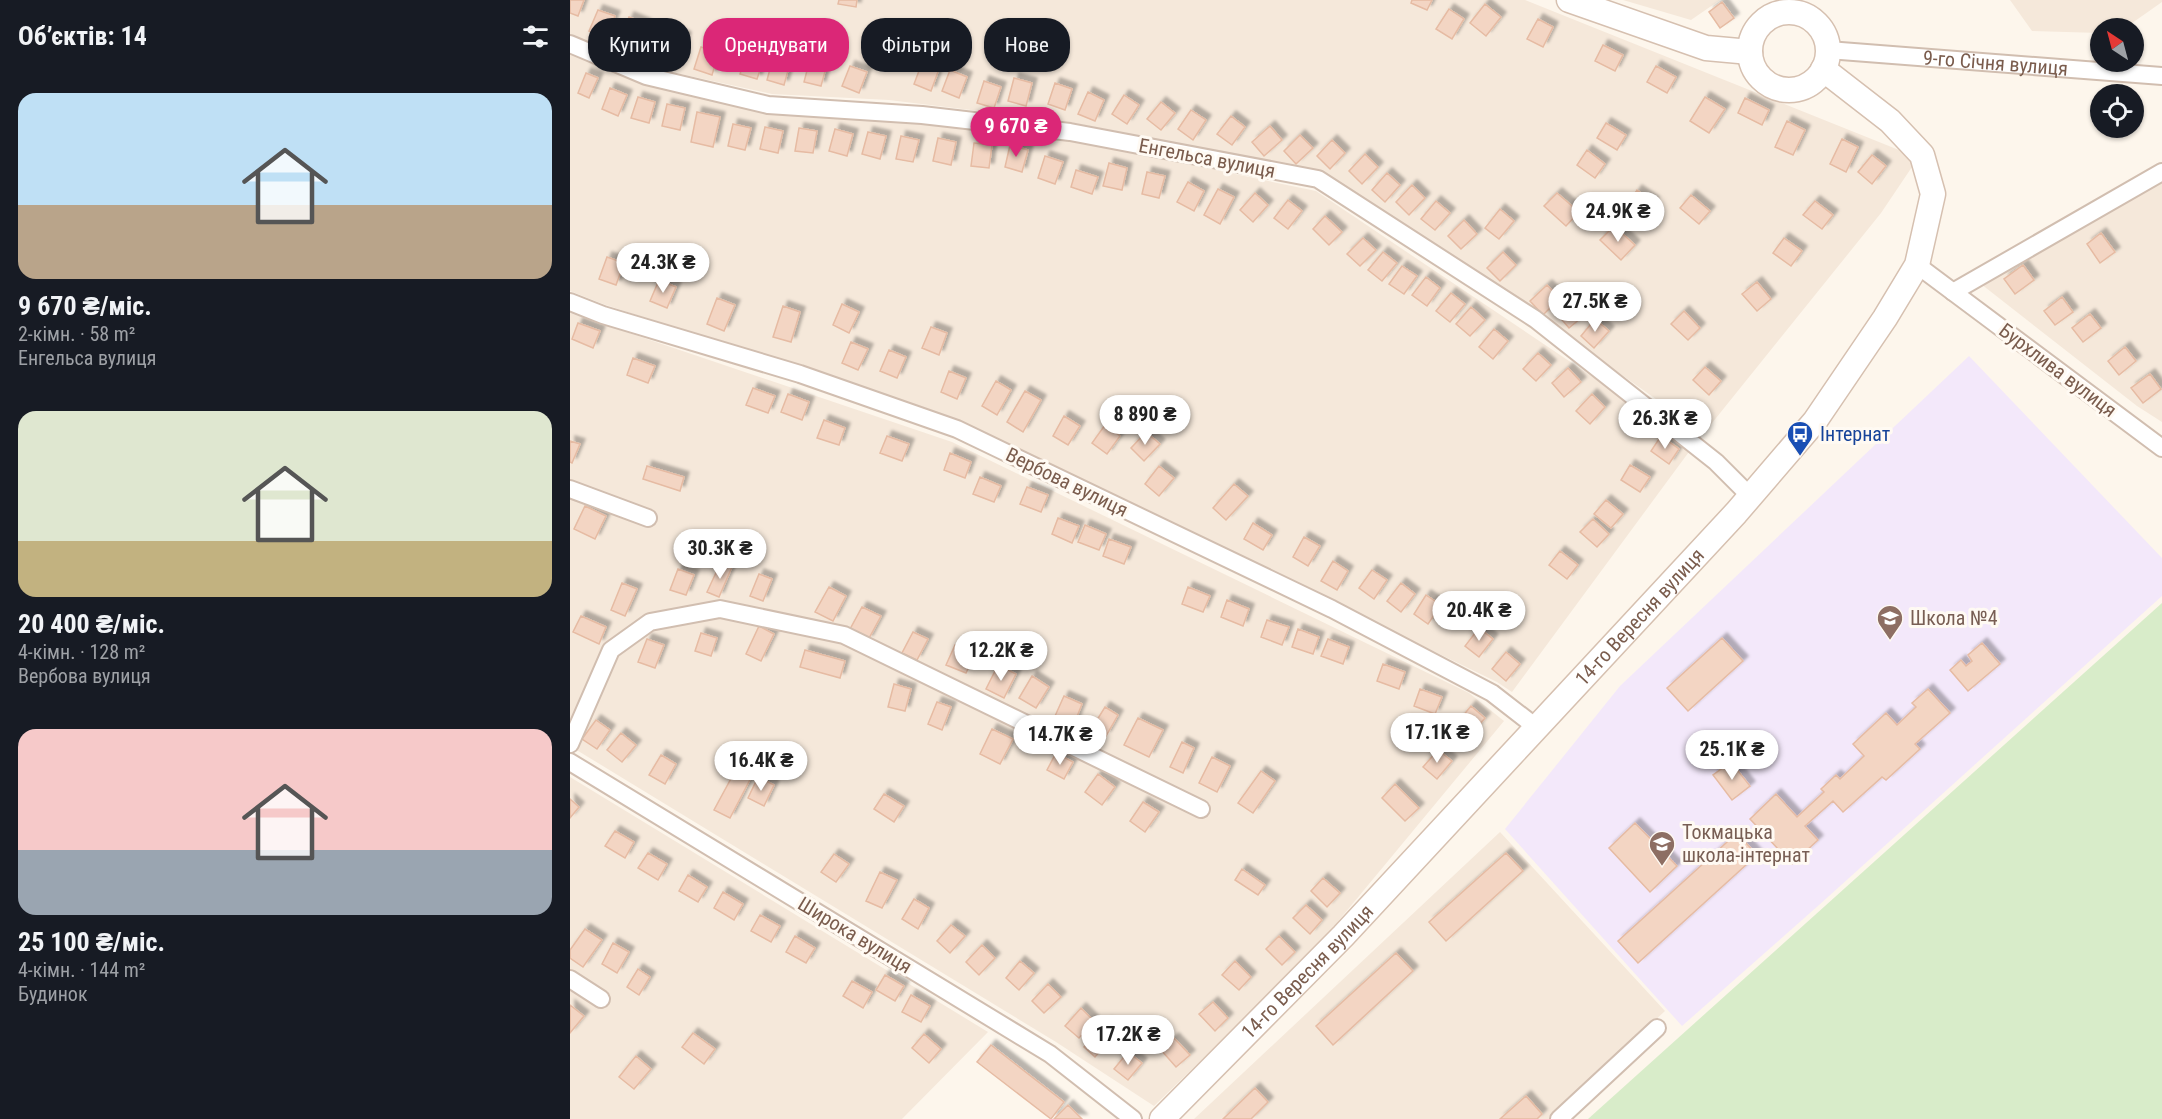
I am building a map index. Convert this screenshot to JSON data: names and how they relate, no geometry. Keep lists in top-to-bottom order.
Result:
{
  "streets": {
    "street": [
      "9-го Січня вулиця",
      "Енгельса вулиця",
      "Бурхлива вулиця",
      "Вербова вулиця",
      "14-го Вересня вулиця",
      "Широка вулиця"
    ]
  },
  "crossings": [
    ["9-го Січня вулиця", "14-го Вересня вулиця"],
    ["Енгельса вулиця", "14-го Вересня вулиця"],
    ["Бурхлива вулиця", "14-го Вересня вулиця"],
    ["Вербова вулиця", "14-го Вересня вулиця"]
  ],
  "places": {
    "bus stop": ["Інтернат"],
    "school or university": ["Школа №4", "Токмацька школа-інтернат"]
  },
  "north": "top left",
  "page": {
    "heading": "Об’єктів: 14",
    "chip": [
      "Купити",
      "Орендувати",
      "Фільтри",
      "Нове"
    ],
    "list": [
      {
        "name": "9 670 ₴/міс.",
        "note": "2-кімн. · 58 m² · Енгельса вулиця"
      },
      {
        "name": "20 400 ₴/міс.",
        "note": "4-кімн. · 128 m² · Вербова вулиця"
      },
      {
        "name": "25 100 ₴/міс.",
        "note": "4-кімн. · 144 m² · Будинок"
      }
    ],
    "price": [
      "9 670 ₴",
      "24.9K ₴",
      "24.3K ₴",
      "27.5K ₴",
      "8 890 ₴",
      "26.3K ₴",
      "30.3K ₴",
      "20.4K ₴",
      "12.2K ₴",
      "17.1K ₴",
      "14.7K ₴",
      "25.1K ₴",
      "16.4K ₴",
      "17.2K ₴"
    ]
  }
}
